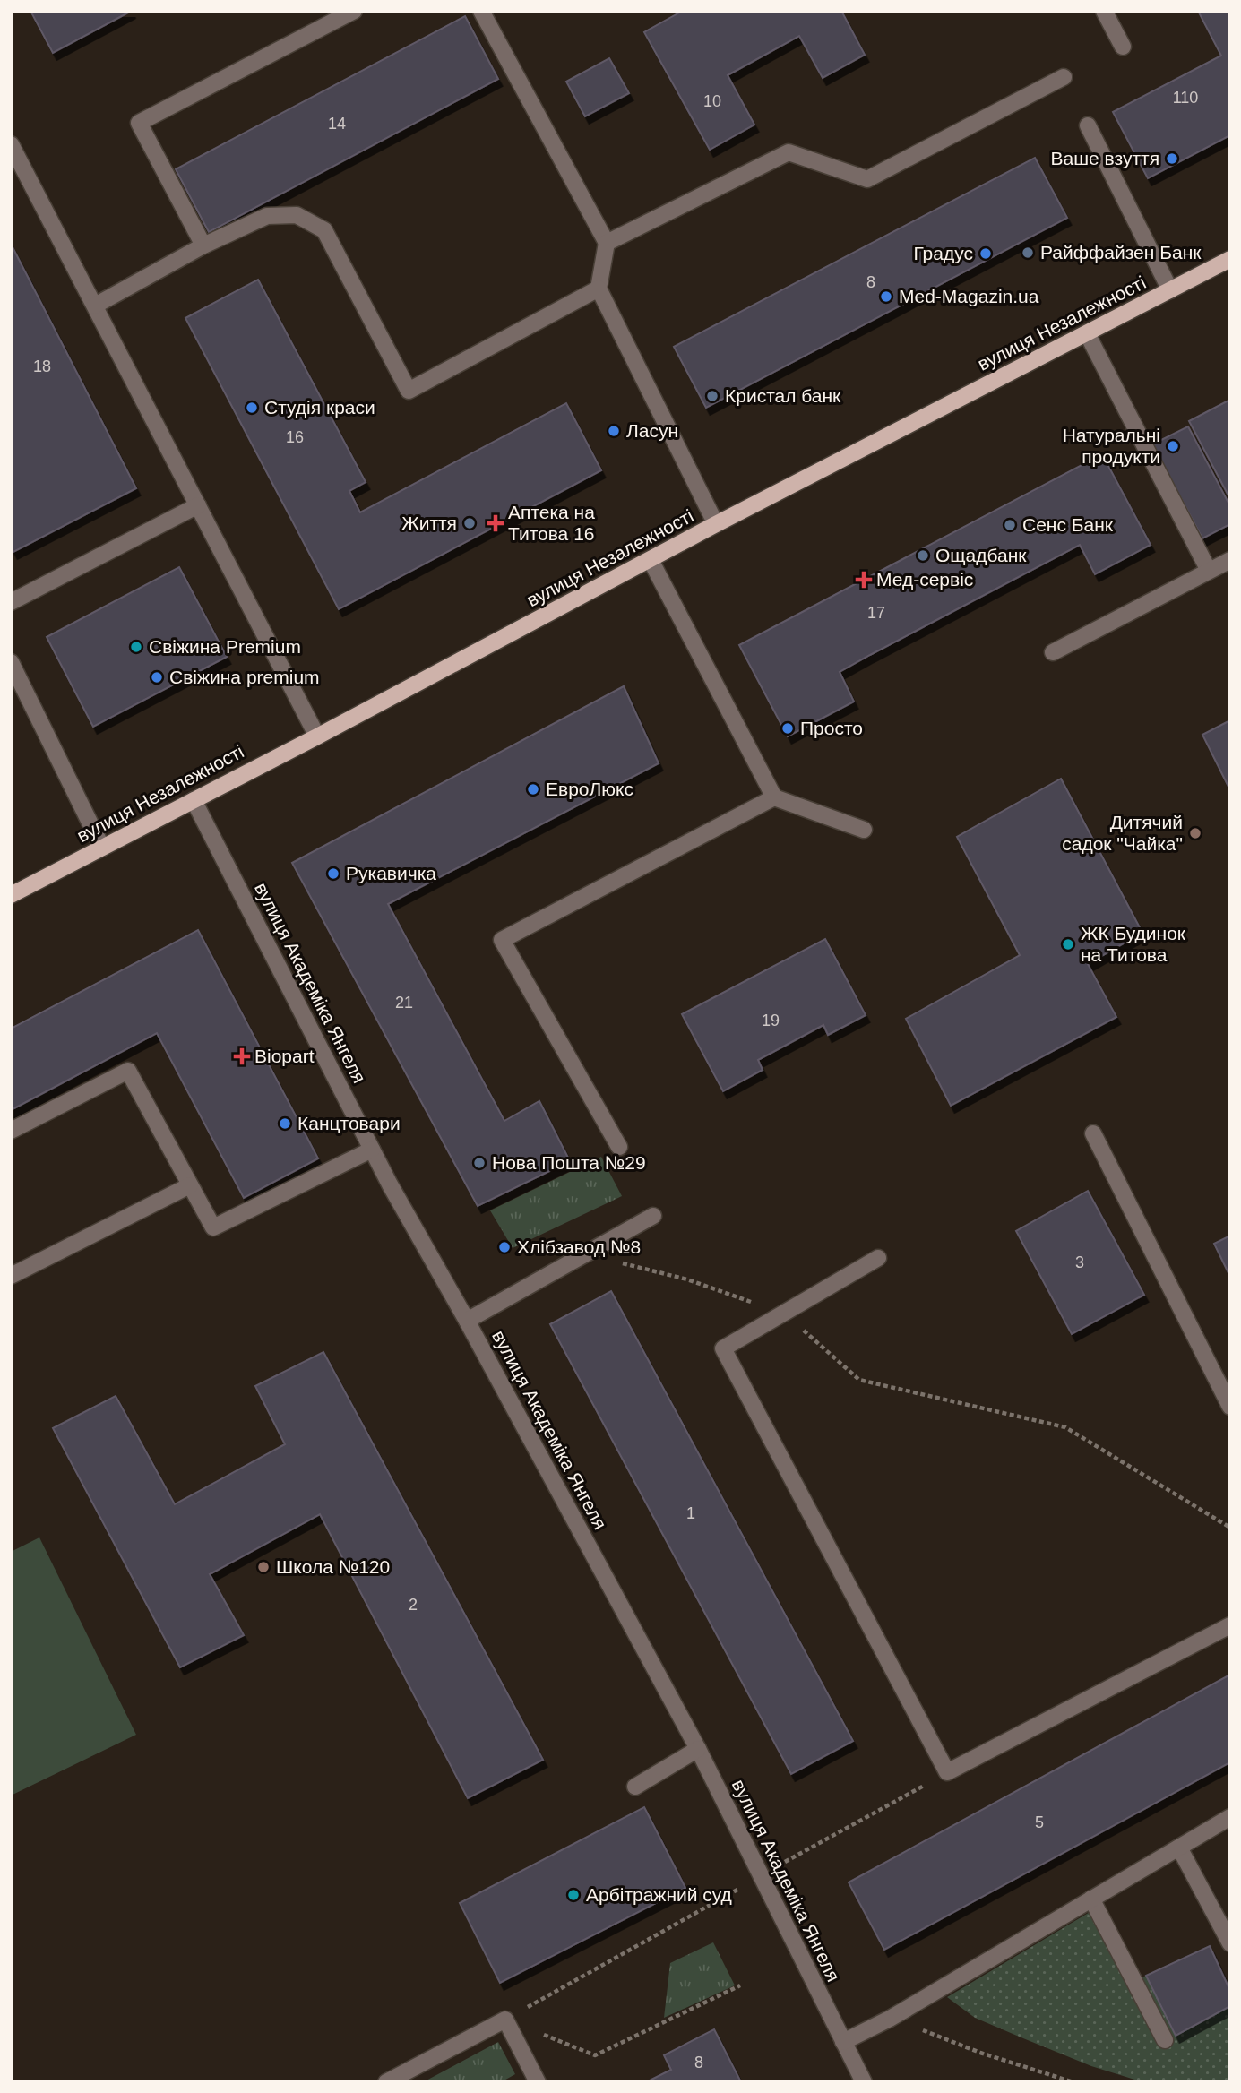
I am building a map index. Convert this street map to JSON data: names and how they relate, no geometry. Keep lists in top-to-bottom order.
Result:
{
  "streets": {
    "main road": ["вулиця Незалежності"],
    "street": ["вулиця Академіка Янгеля"]
  },
  "crossings": [
    ["вулиця Незалежності", "вулиця Академіка Янгеля"]
  ],
  "places": {
    "other": [
      "Ваше взуття",
      "Райффайзен Банк",
      "Градус",
      "Med-Magazin.ua",
      "Кристал банк",
      "Студія краси",
      "Ласун",
      "Натуральні продукти",
      "Життя",
      "Сенс Банк",
      "Ощадбанк",
      "Свіжина Premium",
      "Свіжина premium",
      "Просто",
      "ЕвроЛюкс",
      "Дитячий садок \"Чайка\"",
      "Рукавичка",
      "ЖК Будинок на Титова",
      "Канцтовари",
      "Нова Пошта №29",
      "Хлібзавод №8",
      "Школа №120",
      "Арбітражний суд"
    ],
    "health": ["Аптека на Титова 16", "Мед-сервіс", "Biopart"]
  },
  "house_numbers": [
    "110",
    "10",
    "14",
    "8",
    "18",
    "16",
    "17",
    "21",
    "19",
    "3",
    "1",
    "2",
    "5",
    "8"
  ]
}
